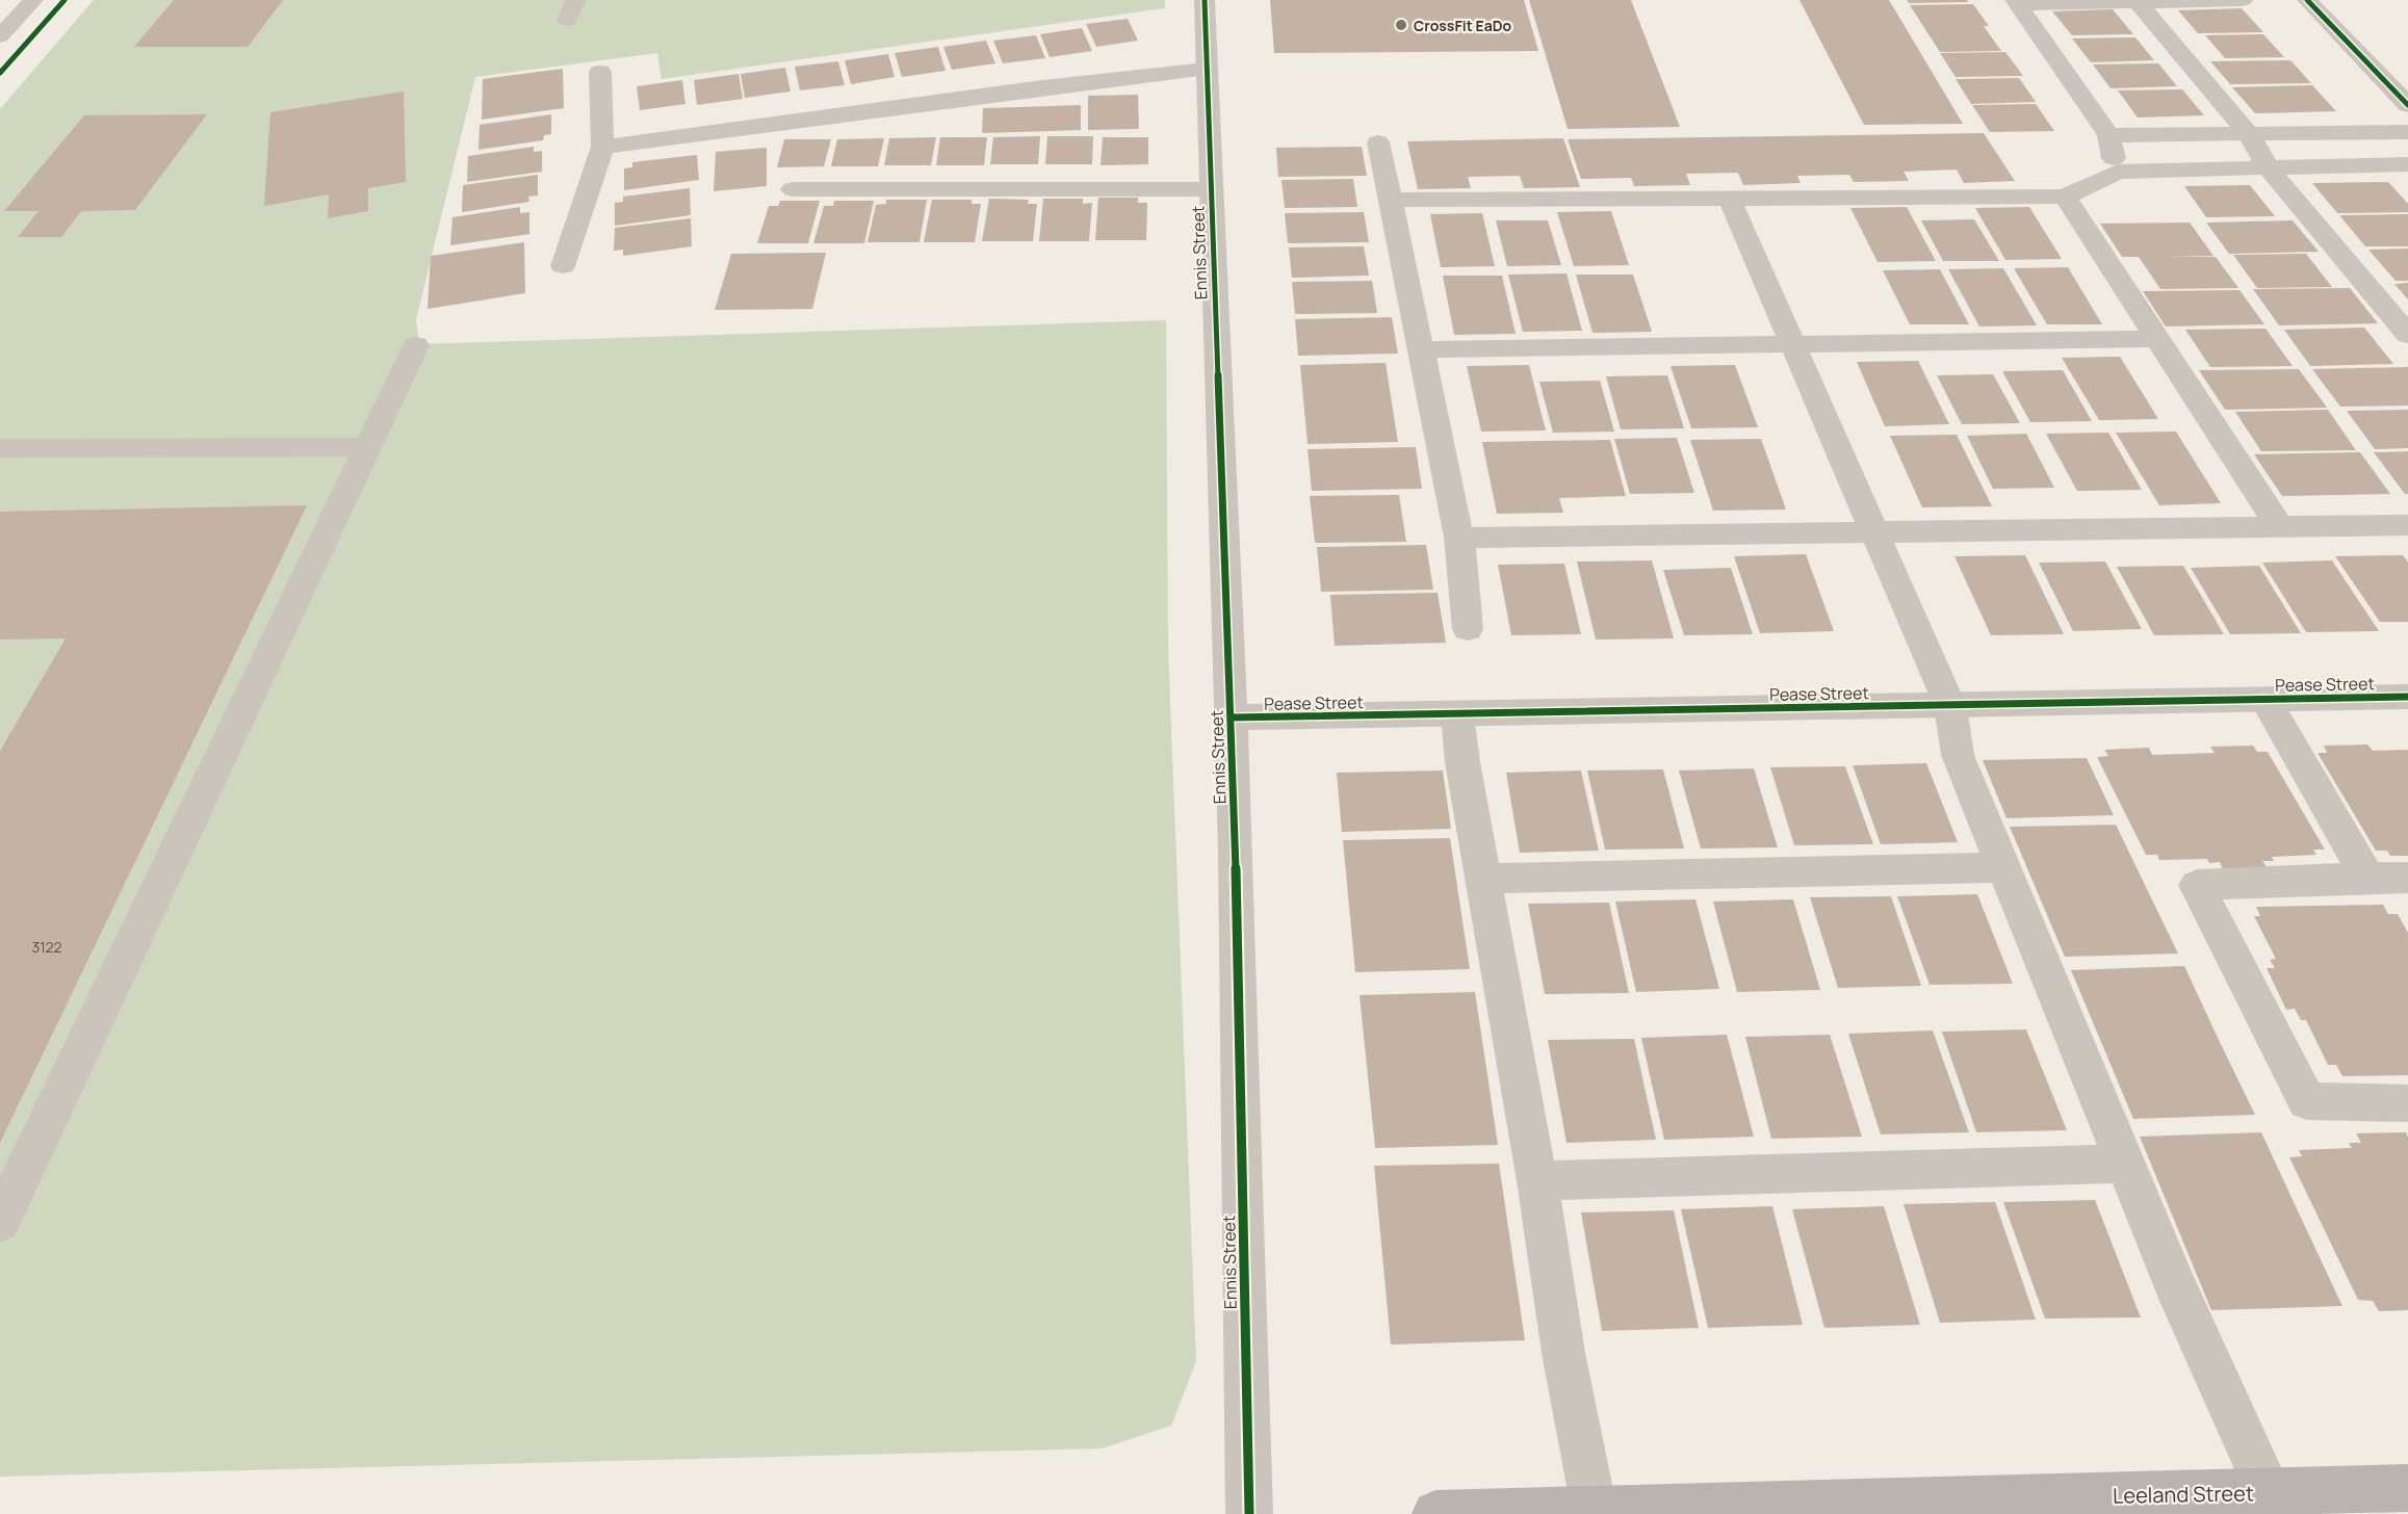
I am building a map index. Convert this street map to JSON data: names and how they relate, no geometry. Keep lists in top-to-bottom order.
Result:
{
  "streets": {
    "main road": ["Leeland Street"],
    "street": ["Ennis Street", "Pease Street"]
  },
  "crossings": [
    ["Ennis Street", "Pease Street"]
  ],
  "places": ["CrossFit EaDo"],
  "house_numbers": ["3122"]
}
